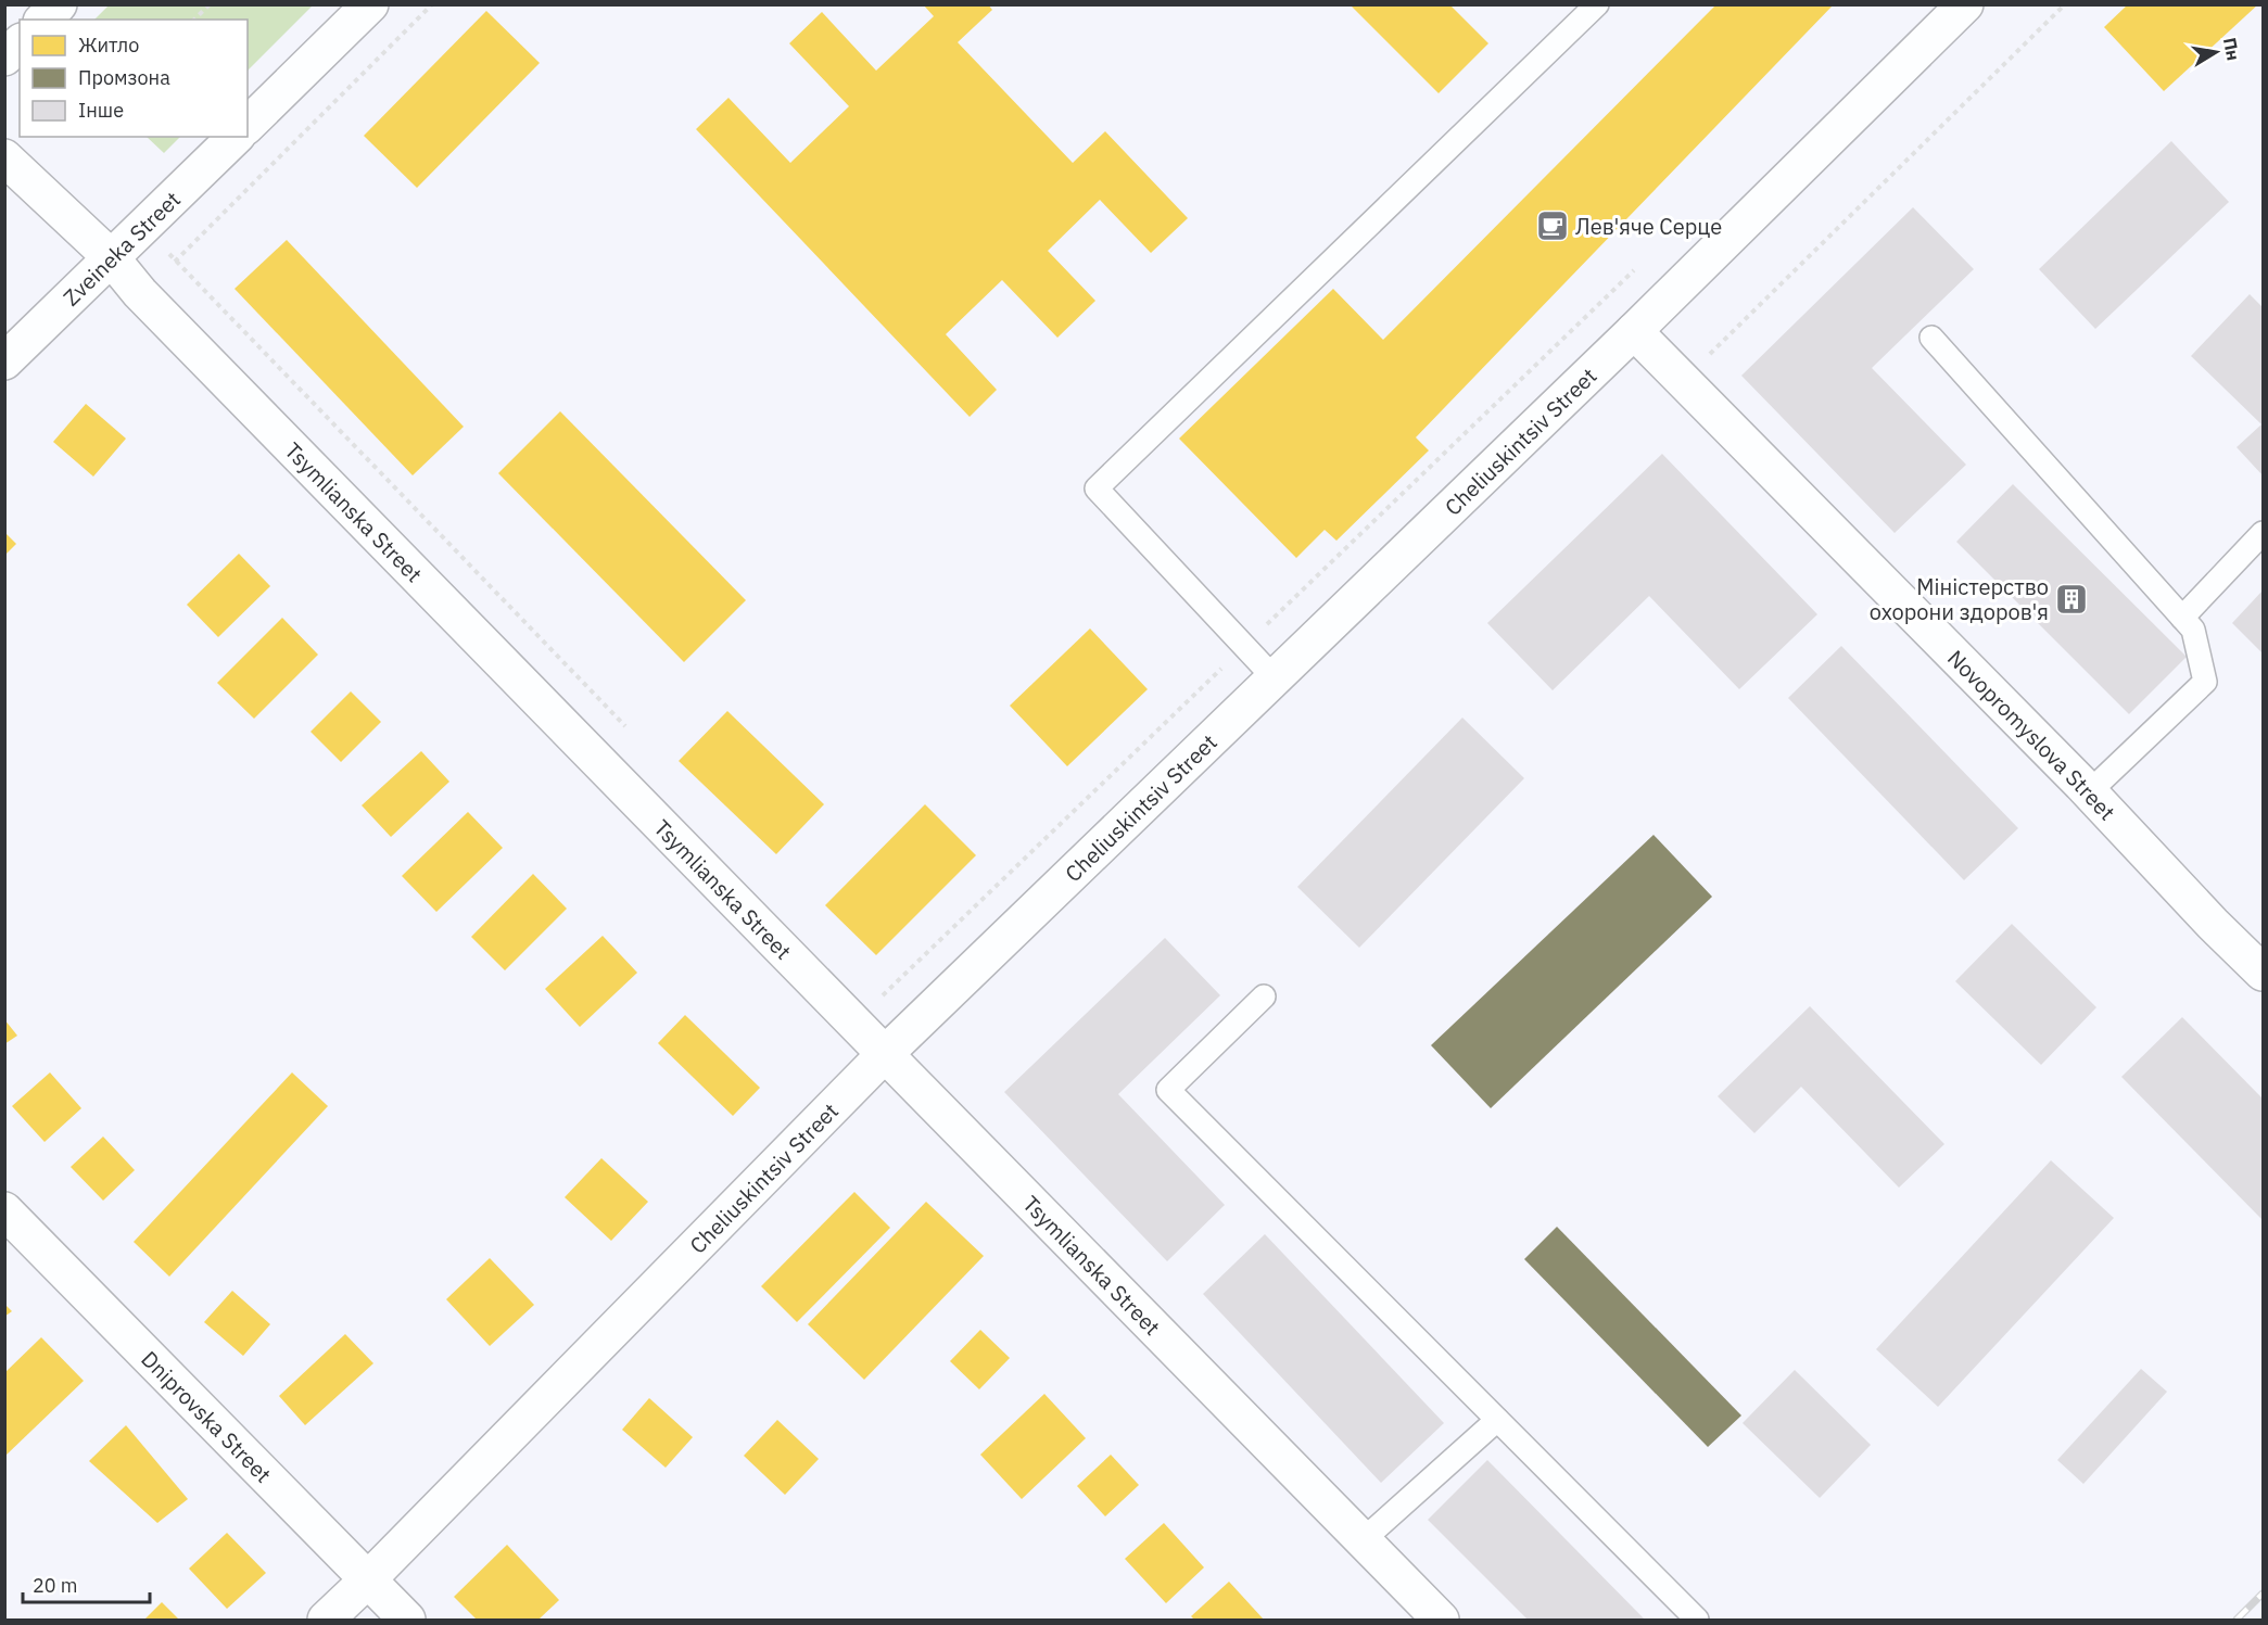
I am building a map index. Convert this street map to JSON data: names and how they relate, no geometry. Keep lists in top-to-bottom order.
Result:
{
  "streets": {
    "street": [
      "Zveineka Street",
      "Cheliuskintsiv Street",
      "Tsymlianska Street",
      "Novopromyslova Street",
      "Dniprovska Street"
    ]
  },
  "crossings": [
    ["Zveineka Street", "Tsymlianska Street"],
    ["Cheliuskintsiv Street", "Tsymlianska Street"],
    ["Cheliuskintsiv Street", "Novopromyslova Street"],
    ["Cheliuskintsiv Street", "Dniprovska Street"]
  ],
  "places": {
    "cafe": ["Лев'яче Серце"],
    "building": ["Міністерство охорони здоров'я"]
  },
  "legend": ["Житло", "Промзона", "Інше"],
  "scale_bar": "20 m",
  "north": "right"
}
